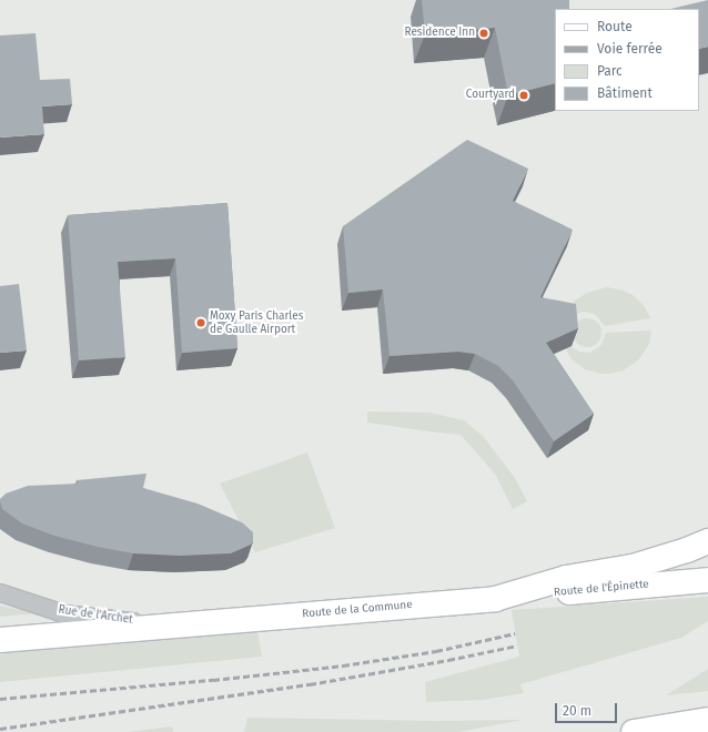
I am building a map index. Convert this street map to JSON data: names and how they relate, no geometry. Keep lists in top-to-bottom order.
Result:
{
  "streets": {
    "main road": ["Route de l'Épinette", "Route de la Commune"],
    "street": ["Rue de l'Archet"]
  },
  "crossings": [
    ["Route de l'Épinette", "Route de la Commune"],
    ["Route de la Commune", "Rue de l'Archet"]
  ],
  "places": ["Residence Inn", "Courtyard", "Moxy Paris Charles de Gaulle Airport"],
  "legend": [
    "Route",
    "Voie ferrée",
    "Parc",
    "Bâtiment"
  ],
  "scale_bar": "20 m"
}
